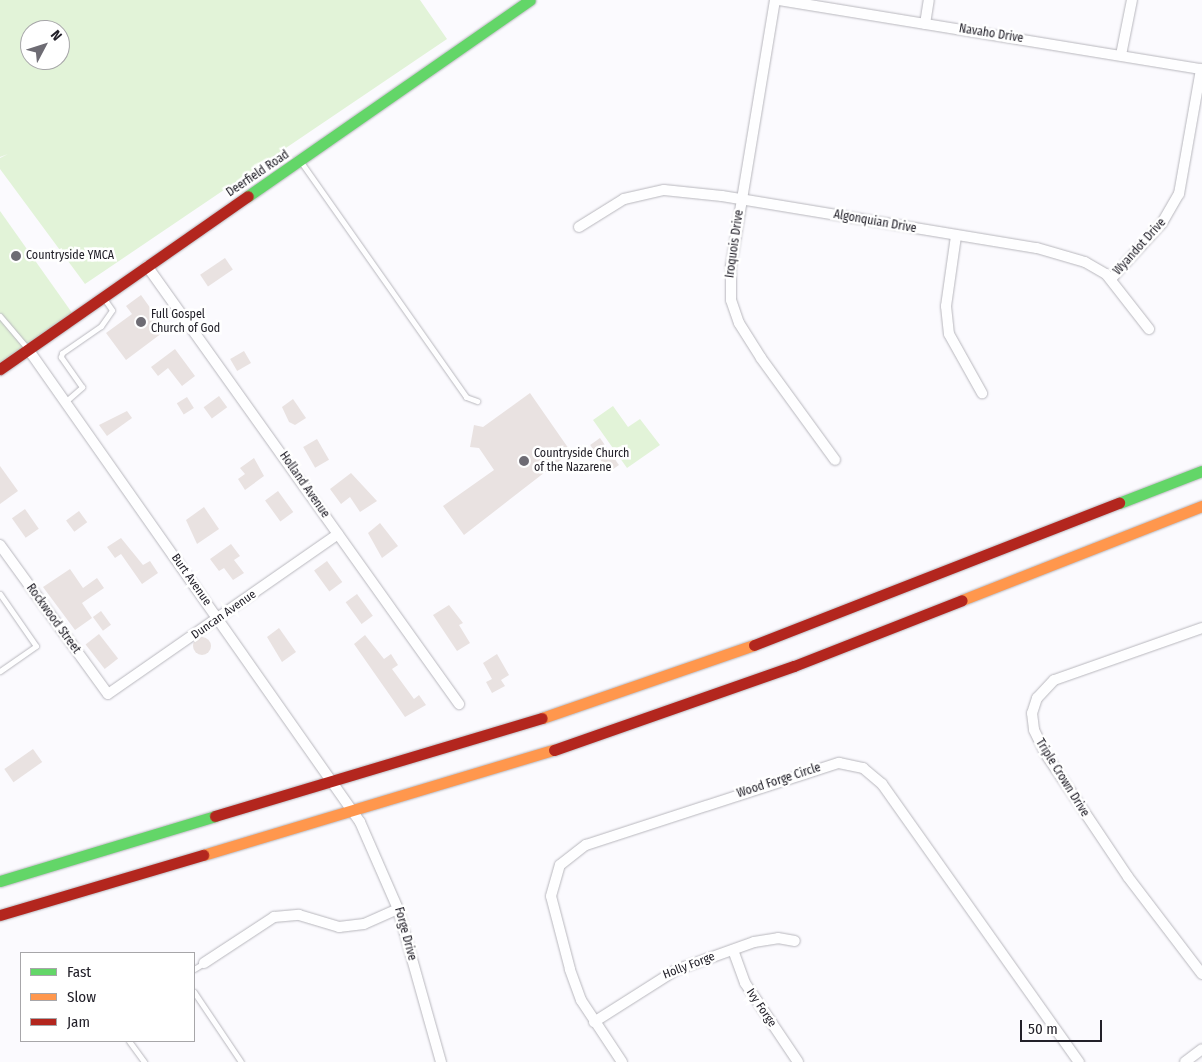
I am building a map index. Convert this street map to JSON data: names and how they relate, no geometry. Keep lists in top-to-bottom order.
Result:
{
  "streets": {
    "main road": ["Deerfield Road"],
    "street": [
      "Navaho Drive",
      "Algonquian Drive",
      "Iroquois Drive",
      "Wyandot Drive",
      "Holland Avenue",
      "Burt Avenue",
      "Duncan Avenue",
      "Rockwood Street",
      "Triple Crown Drive",
      "Wood Forge Circle",
      "Forge Drive",
      "Holly Forge",
      "Ivy Forge"
    ]
  },
  "crossings": [
    ["Navaho Drive", "Wyandot Drive"],
    ["Deerfield Road", "Holland Avenue"],
    ["Deerfield Road", "Burt Avenue"],
    ["Algonquian Drive", "Iroquois Drive"],
    ["Algonquian Drive", "Wyandot Drive"],
    ["Holland Avenue", "Duncan Avenue"],
    ["Burt Avenue", "Duncan Avenue"],
    ["Burt Avenue", "Forge Drive"],
    ["Duncan Avenue", "Rockwood Street"],
    ["Wood Forge Circle", "Holly Forge"],
    ["Holly Forge", "Ivy Forge"]
  ],
  "places": ["Countryside YMCA", "Full Gospel Church of God", "Countryside Church of the Nazarene"],
  "legend": ["Fast", "Slow", "Jam"],
  "scale_bar": "50 m",
  "north": "top right"
}
